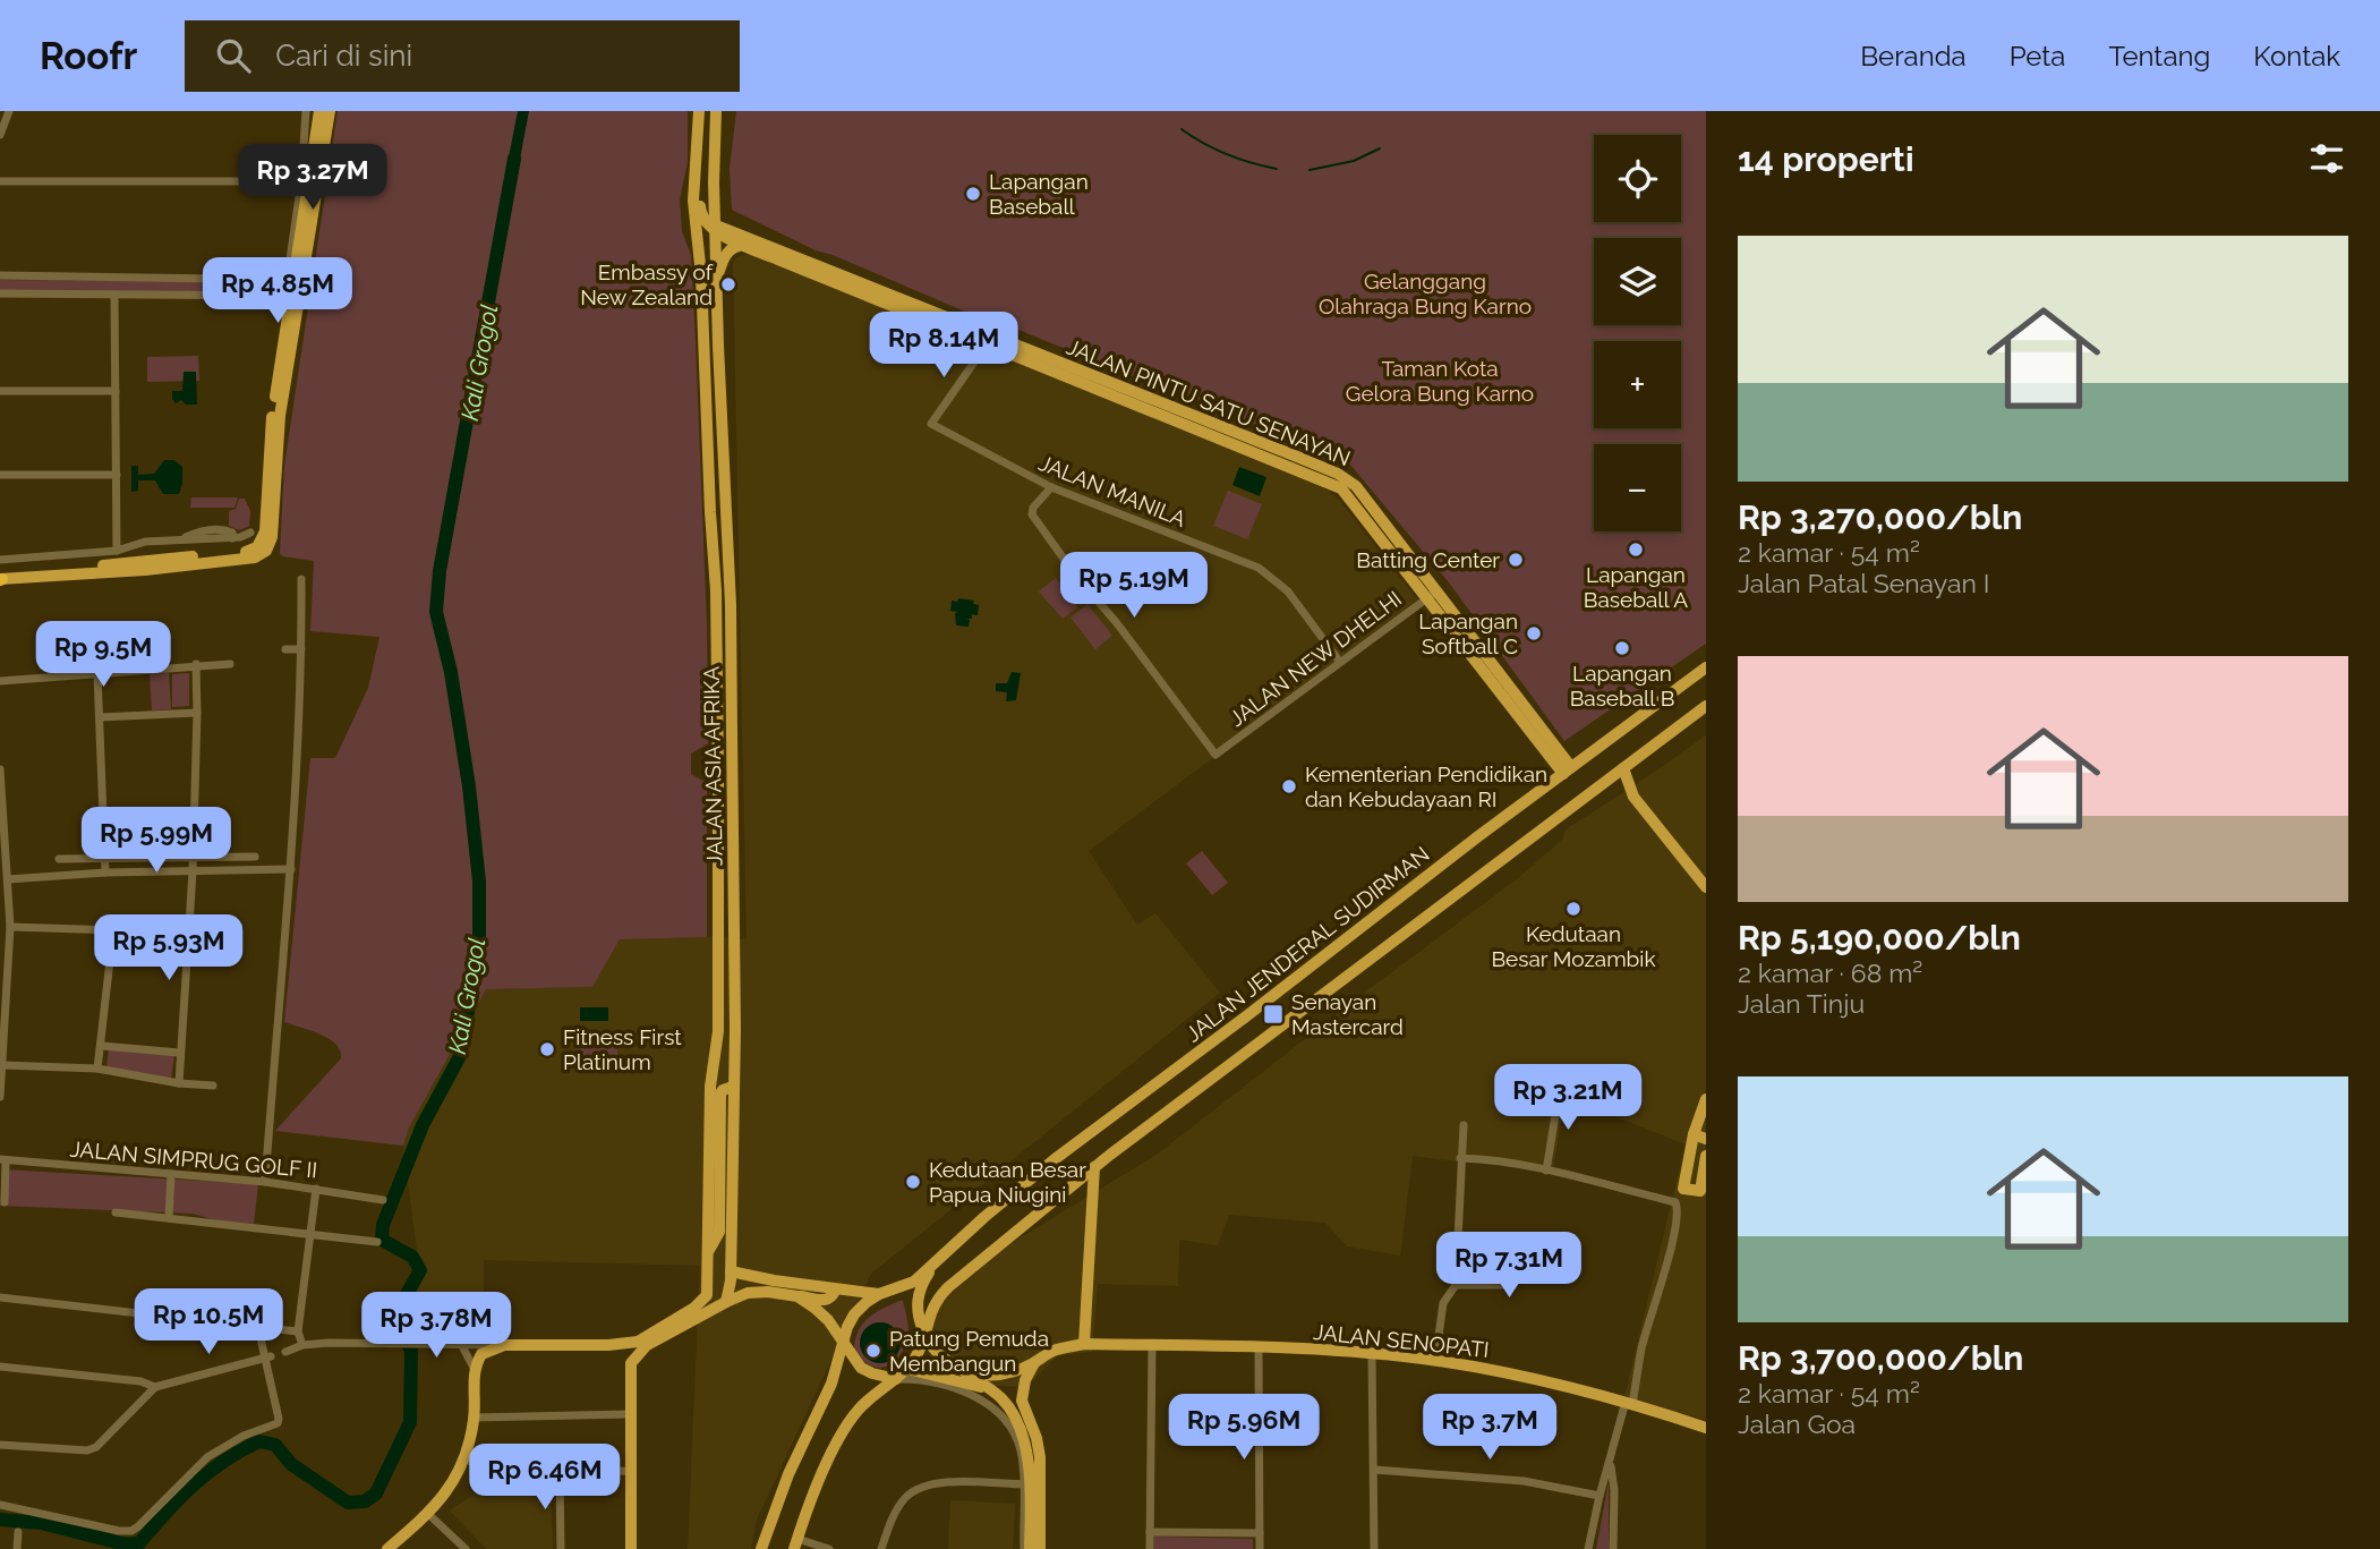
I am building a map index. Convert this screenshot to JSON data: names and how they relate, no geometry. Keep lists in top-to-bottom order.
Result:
{
  "streets": {
    "main road": [
      "JALAN PINTU SATU SENAYAN",
      "JALAN ASIA AFRIKA",
      "JALAN JENDERAL SUDIRMAN",
      "JALAN SENOPATI"
    ],
    "street": ["JALAN MANILA", "JALAN NEW DHELHI", "JALAN SIMPRUG GOLF II"]
  },
  "crossings": [
    ["JALAN PINTU SATU SENAYAN", "JALAN MANILA"],
    ["JALAN PINTU SATU SENAYAN", "JALAN NEW DHELHI"],
    ["JALAN PINTU SATU SENAYAN", "JALAN ASIA AFRIKA"],
    ["JALAN PINTU SATU SENAYAN", "JALAN JENDERAL SUDIRMAN"],
    ["JALAN MANILA", "JALAN NEW DHELHI"]
  ],
  "water": ["Kali Grogol"],
  "parks": ["Gelanggang Olahraga Bung Karno", "Taman Kota Gelora Bung Karno"],
  "places": {
    "other": [
      "Lapangan Baseball",
      "Embassy of New Zealand",
      "Lapangan Baseball A",
      "Batting Center",
      "Lapangan Softball C",
      "Lapangan Baseball B",
      "Kementerian Pendidikan dan Kebudayaan RI",
      "Kedutaan Besar Mozambik",
      "Fitness First Platinum",
      "Kedutaan Besar Papua Niugini",
      "Patung Pemuda Membangun"
    ],
    "transit": ["Senayan Mastercard"]
  },
  "page": {
    "header": "Roofr",
    "search": "Cari di sini",
    "nav": [
      "Beranda",
      "Peta",
      "Tentang",
      "Kontak"
    ],
    "heading": "14 properti",
    "map_buttons": ["+", "−"],
    "price": [
      "Rp 3.27M",
      "Rp 4.85M",
      "Rp 8.14M",
      "Rp 5.19M",
      "Rp 9.5M",
      "Rp 5.99M",
      "Rp 5.93M",
      "Rp 3.21M",
      "Rp 7.31M",
      "Rp 10.5M",
      "Rp 3.78M",
      "Rp 5.96M",
      "Rp 3.7M",
      "Rp 6.46M"
    ],
    "list": [
      {
        "name": "Rp 3,270,000/bln",
        "note": "2 kamar · 54 m² · Jalan Patal Senayan I"
      },
      {
        "name": "Rp 5,190,000/bln",
        "note": "2 kamar · 68 m² · Jalan Tinju"
      },
      {
        "name": "Rp 3,700,000/bln",
        "note": "2 kamar · 54 m² · Jalan Goa"
      }
    ]
  }
}
